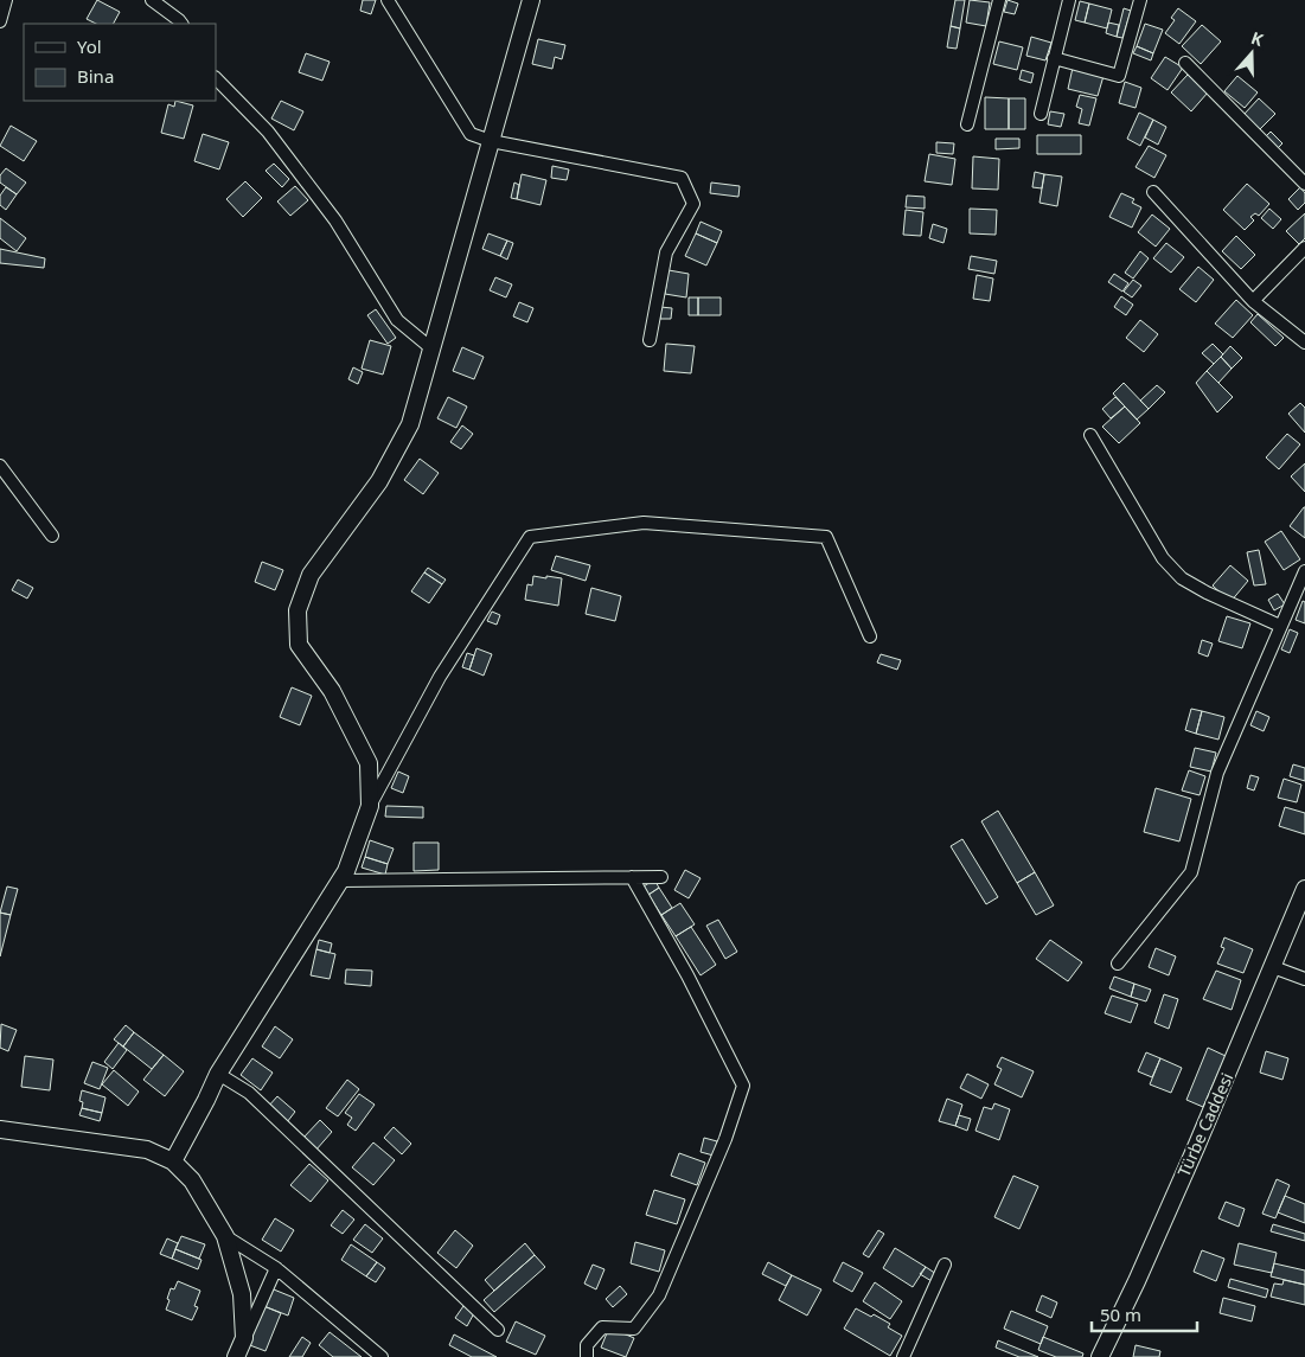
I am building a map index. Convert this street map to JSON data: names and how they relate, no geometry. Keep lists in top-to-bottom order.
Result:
{
  "streets": {
    "street": ["Türbe Caddesi"]
  },
  "legend": ["Yol", "Bina"],
  "scale_bar": "50 m",
  "north": "top"
}
